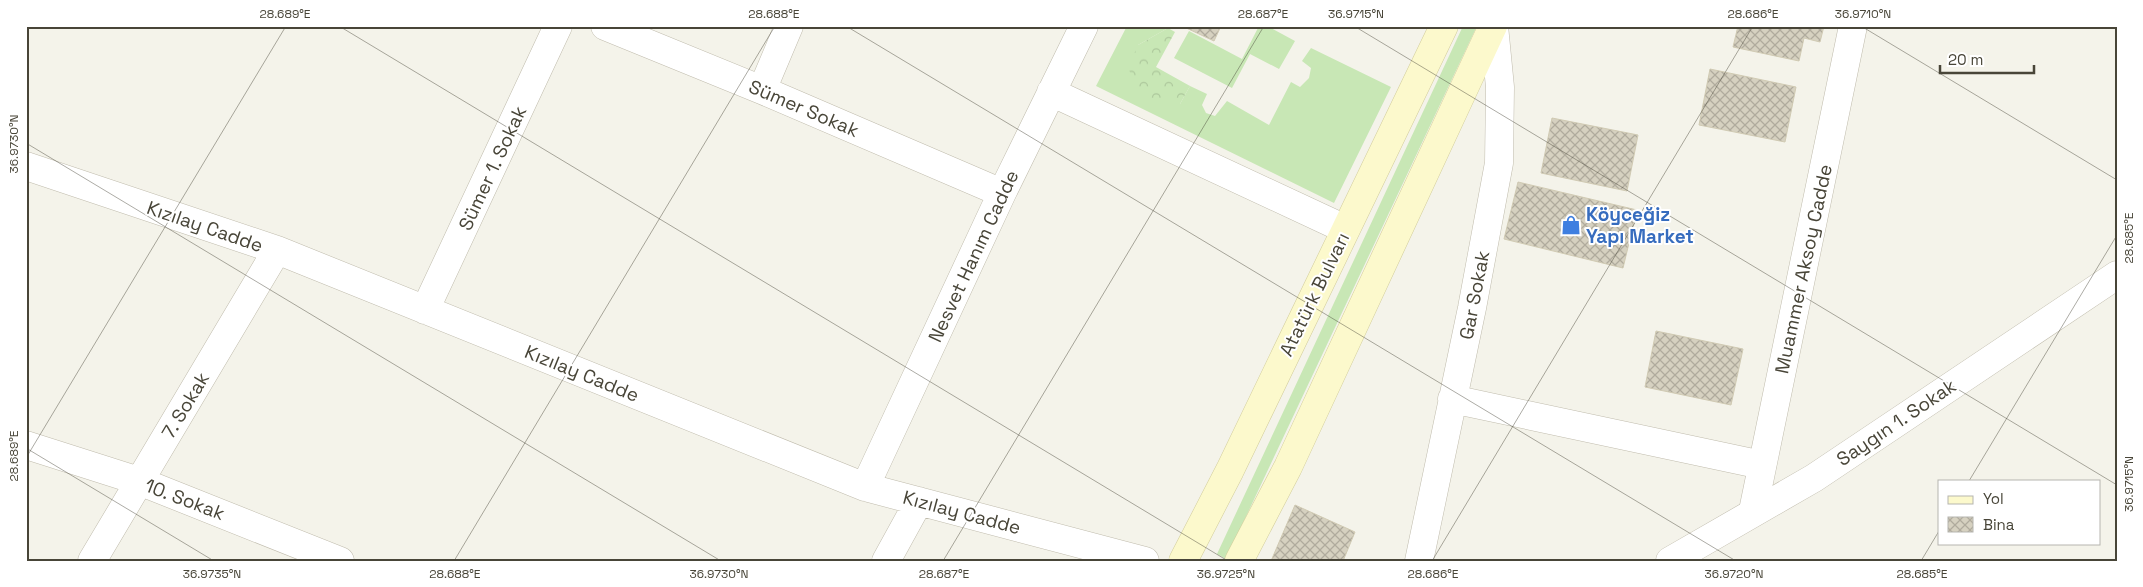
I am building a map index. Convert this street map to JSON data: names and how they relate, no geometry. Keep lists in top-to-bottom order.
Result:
{
  "streets": {
    "main road": ["Atatürk Bulvarı"],
    "street": [
      "Sümer Sokak",
      "Sümer 1. Sokak",
      "Kızılay Cadde",
      "Nesvet Hanım Cadde",
      "Muammer Aksoy Cadde",
      "Gar Sokak",
      "7. Sokak",
      "Saygın 1. Sokak",
      "10. Sokak"
    ]
  },
  "crossings": [
    ["Sümer Sokak", "Nesvet Hanım Cadde"],
    ["Sümer 1. Sokak", "Kızılay Cadde"],
    ["Kızılay Cadde", "Nesvet Hanım Cadde"],
    ["Kızılay Cadde", "7. Sokak"],
    ["Muammer Aksoy Cadde", "Saygın 1. Sokak"],
    ["7. Sokak", "10. Sokak"]
  ],
  "places": {
    "shop": ["Köyceğiz Yapı Market"]
  },
  "legend": ["Yol", "Bina"],
  "scale_bar": "20 m",
  "coordinates": [
    "28.689°E",
    "28.688°E",
    "28.687°E",
    "36.9715°N",
    "28.686°E",
    "36.9710°N",
    "36.9730°N",
    "28.685°E",
    "36.9735°N",
    "36.9725°N",
    "36.9720°N"
  ]
}
